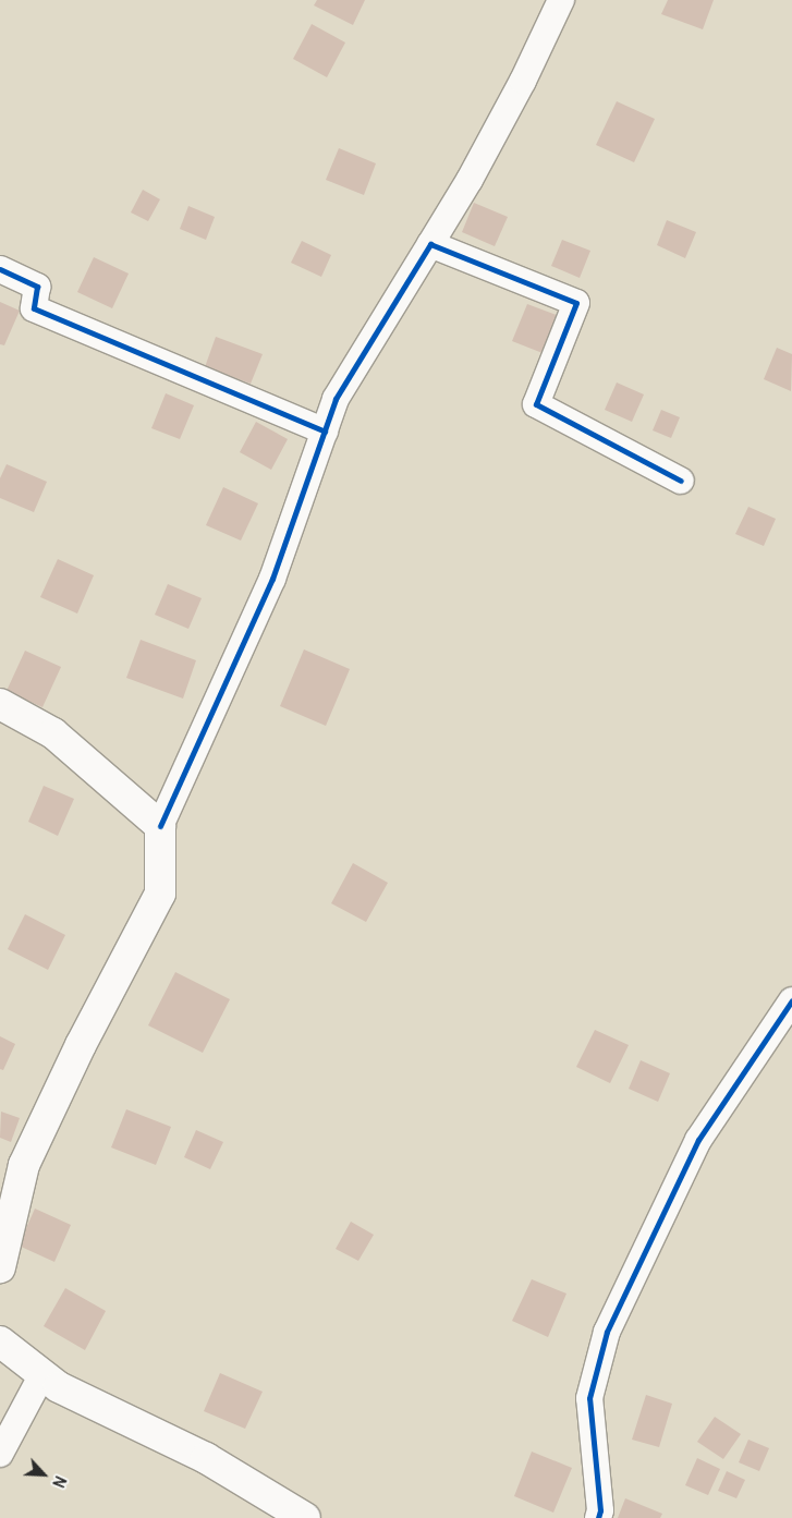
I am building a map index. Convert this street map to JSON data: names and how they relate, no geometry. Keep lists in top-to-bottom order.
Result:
{
  "north": "bottom right"
}
